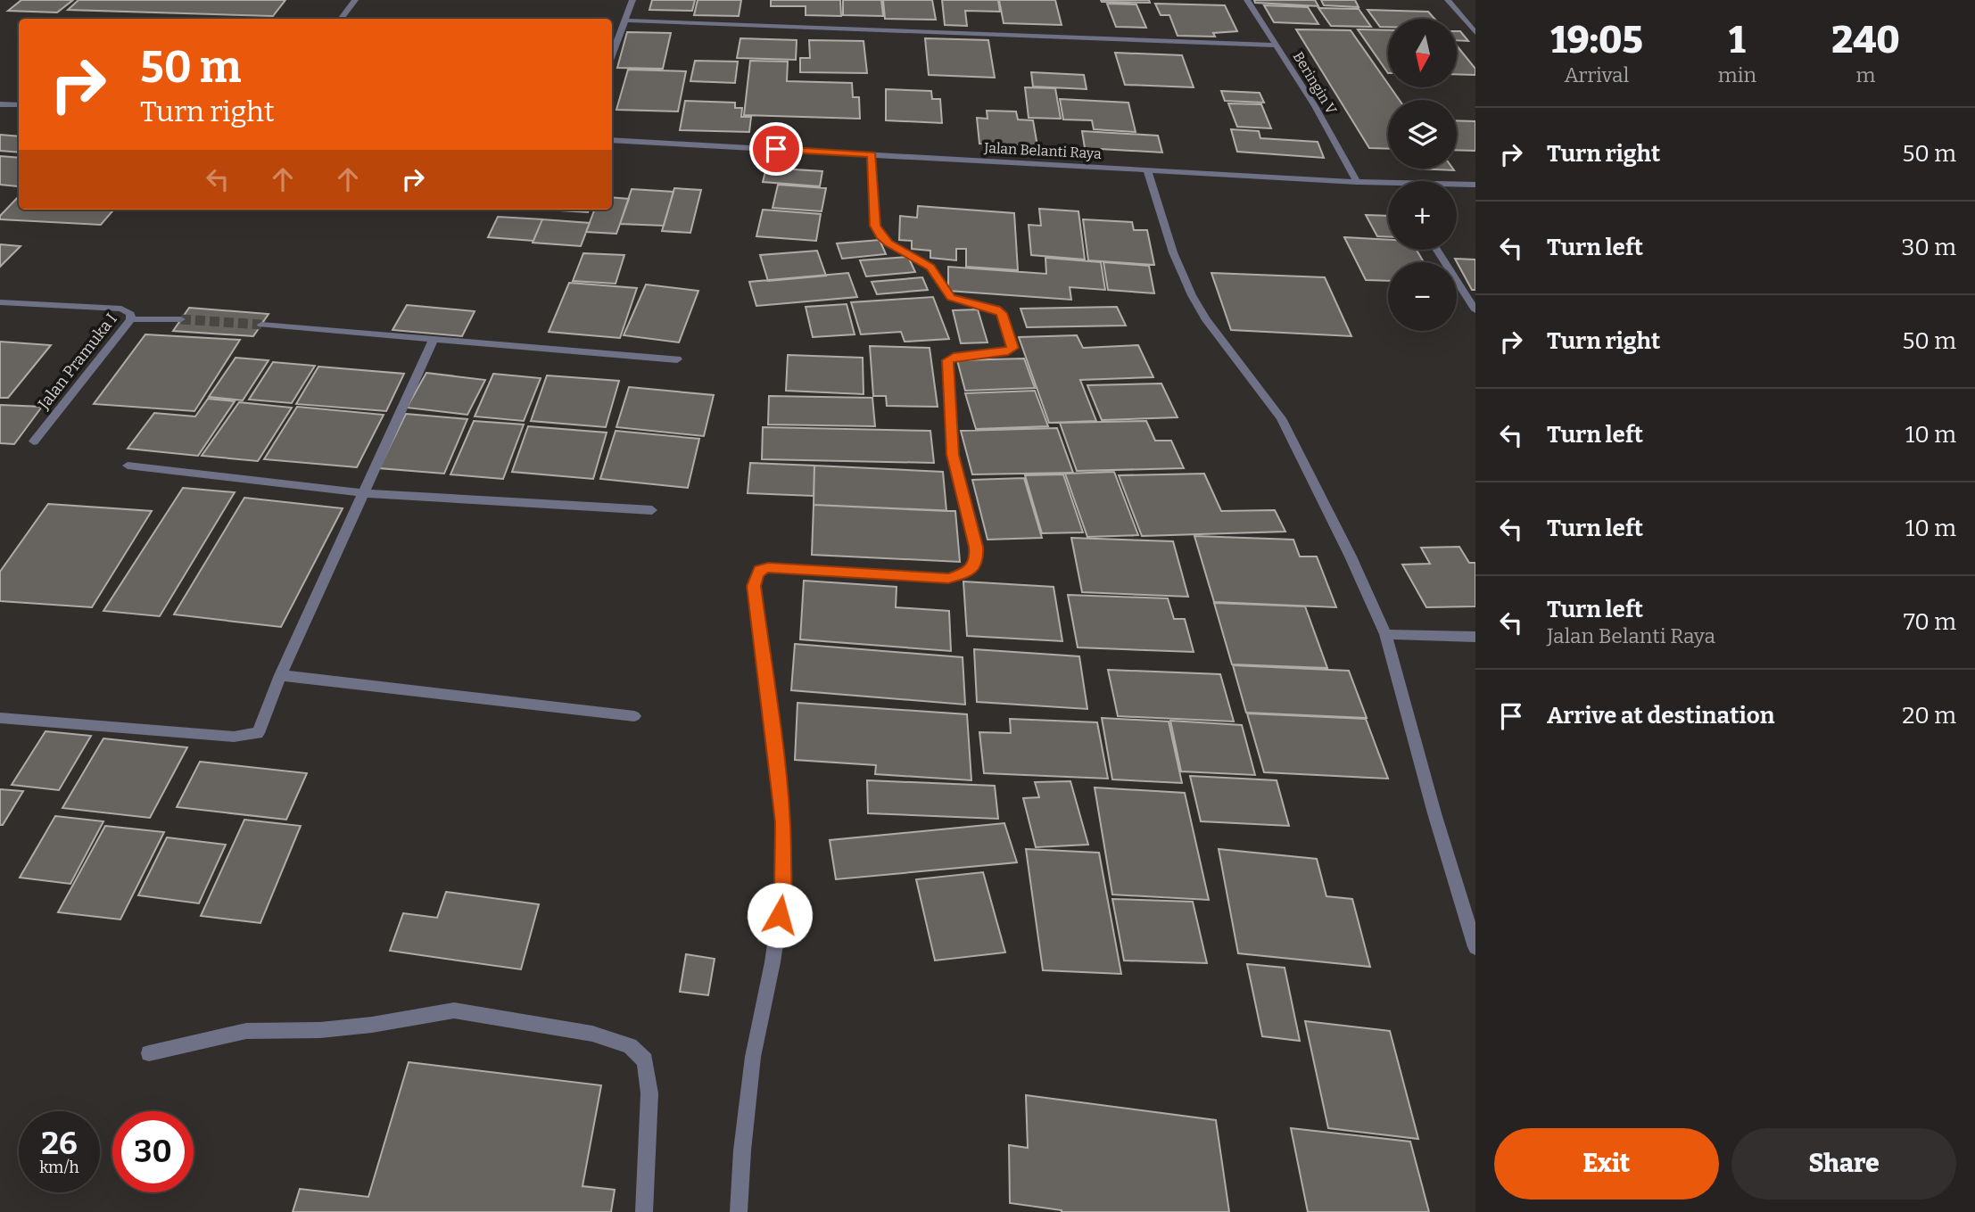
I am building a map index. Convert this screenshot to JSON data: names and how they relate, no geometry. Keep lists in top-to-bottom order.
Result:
{
  "streets": {
    "street": ["Beringin V", "Jalan Belanti Raya", "Jalan Pramuka I"]
  },
  "crossings": [
    ["Beringin V", "Jalan Belanti Raya"]
  ],
  "north": "bottom",
  "page": {
    "eta": [
      "19:05",
      "Arrival",
      "1",
      "min",
      "240",
      "m"
    ],
    "map_buttons": ["+", "−"],
    "turn": ["50 m", "Turn right"],
    "list": [
      {
        "name": "Turn right",
        "value": "50 m"
      },
      {
        "name": "Turn left",
        "value": "30 m"
      },
      {
        "name": "Turn right",
        "value": "50 m"
      },
      {
        "name": "Turn left",
        "value": "10 m"
      },
      {
        "name": "Turn left",
        "value": "10 m"
      },
      {
        "name": "Turn left",
        "note": "Jalan Belanti Raya",
        "value": "70 m"
      },
      {
        "name": "Arrive at destination",
        "value": "20 m"
      }
    ],
    "speed": "26 km/h",
    "limit": "30",
    "buttons": ["Exit", "Share"]
  }
}
